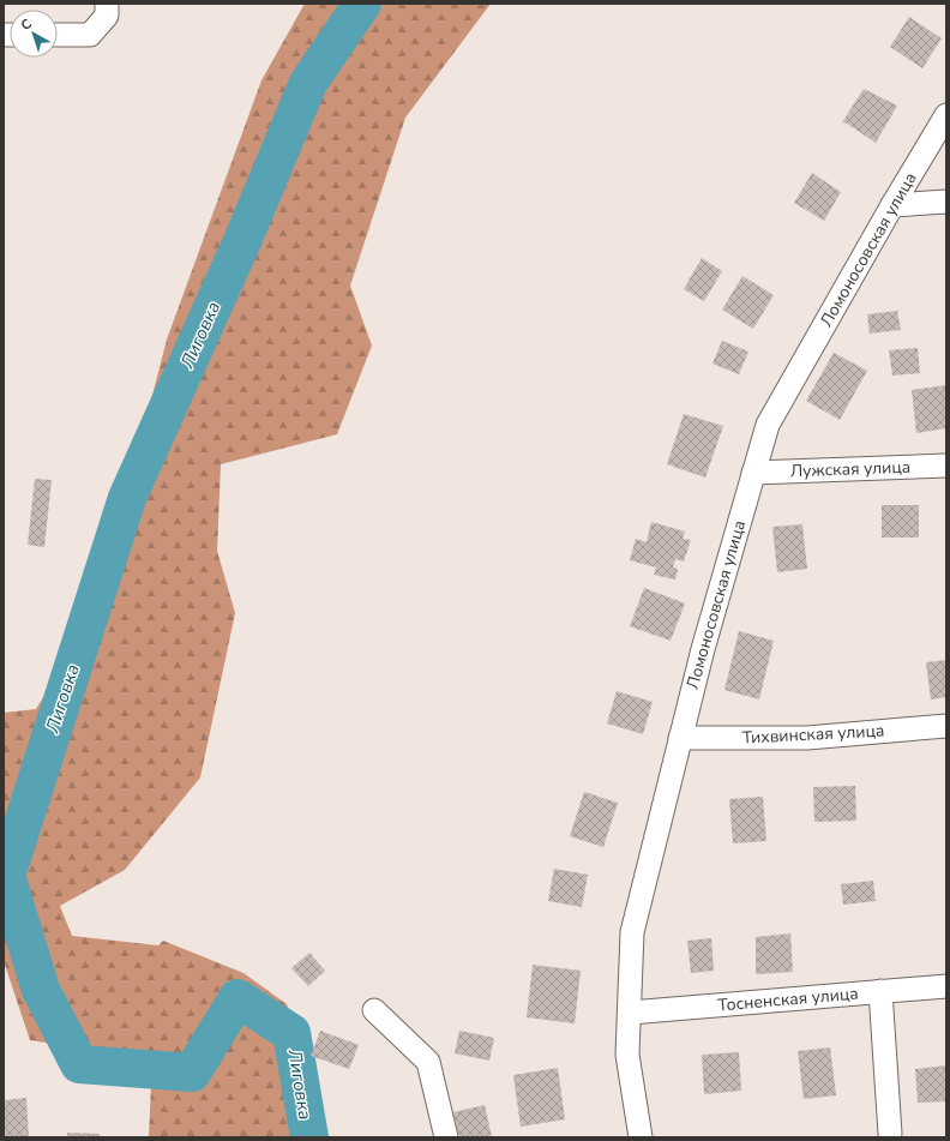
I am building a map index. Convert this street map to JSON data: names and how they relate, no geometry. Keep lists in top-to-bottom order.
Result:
{
  "streets": {
    "street": [
      "Ломоносовская улица",
      "Лужская улица",
      "Тихвинская улица",
      "Тосненская улица"
    ]
  },
  "crossings": [
    ["Ломоносовская улица", "Лужская улица"],
    ["Ломоносовская улица", "Тихвинская улица"],
    ["Ломоносовская улица", "Тосненская улица"]
  ],
  "water": ["Лиговка"],
  "north": "top left"
}
